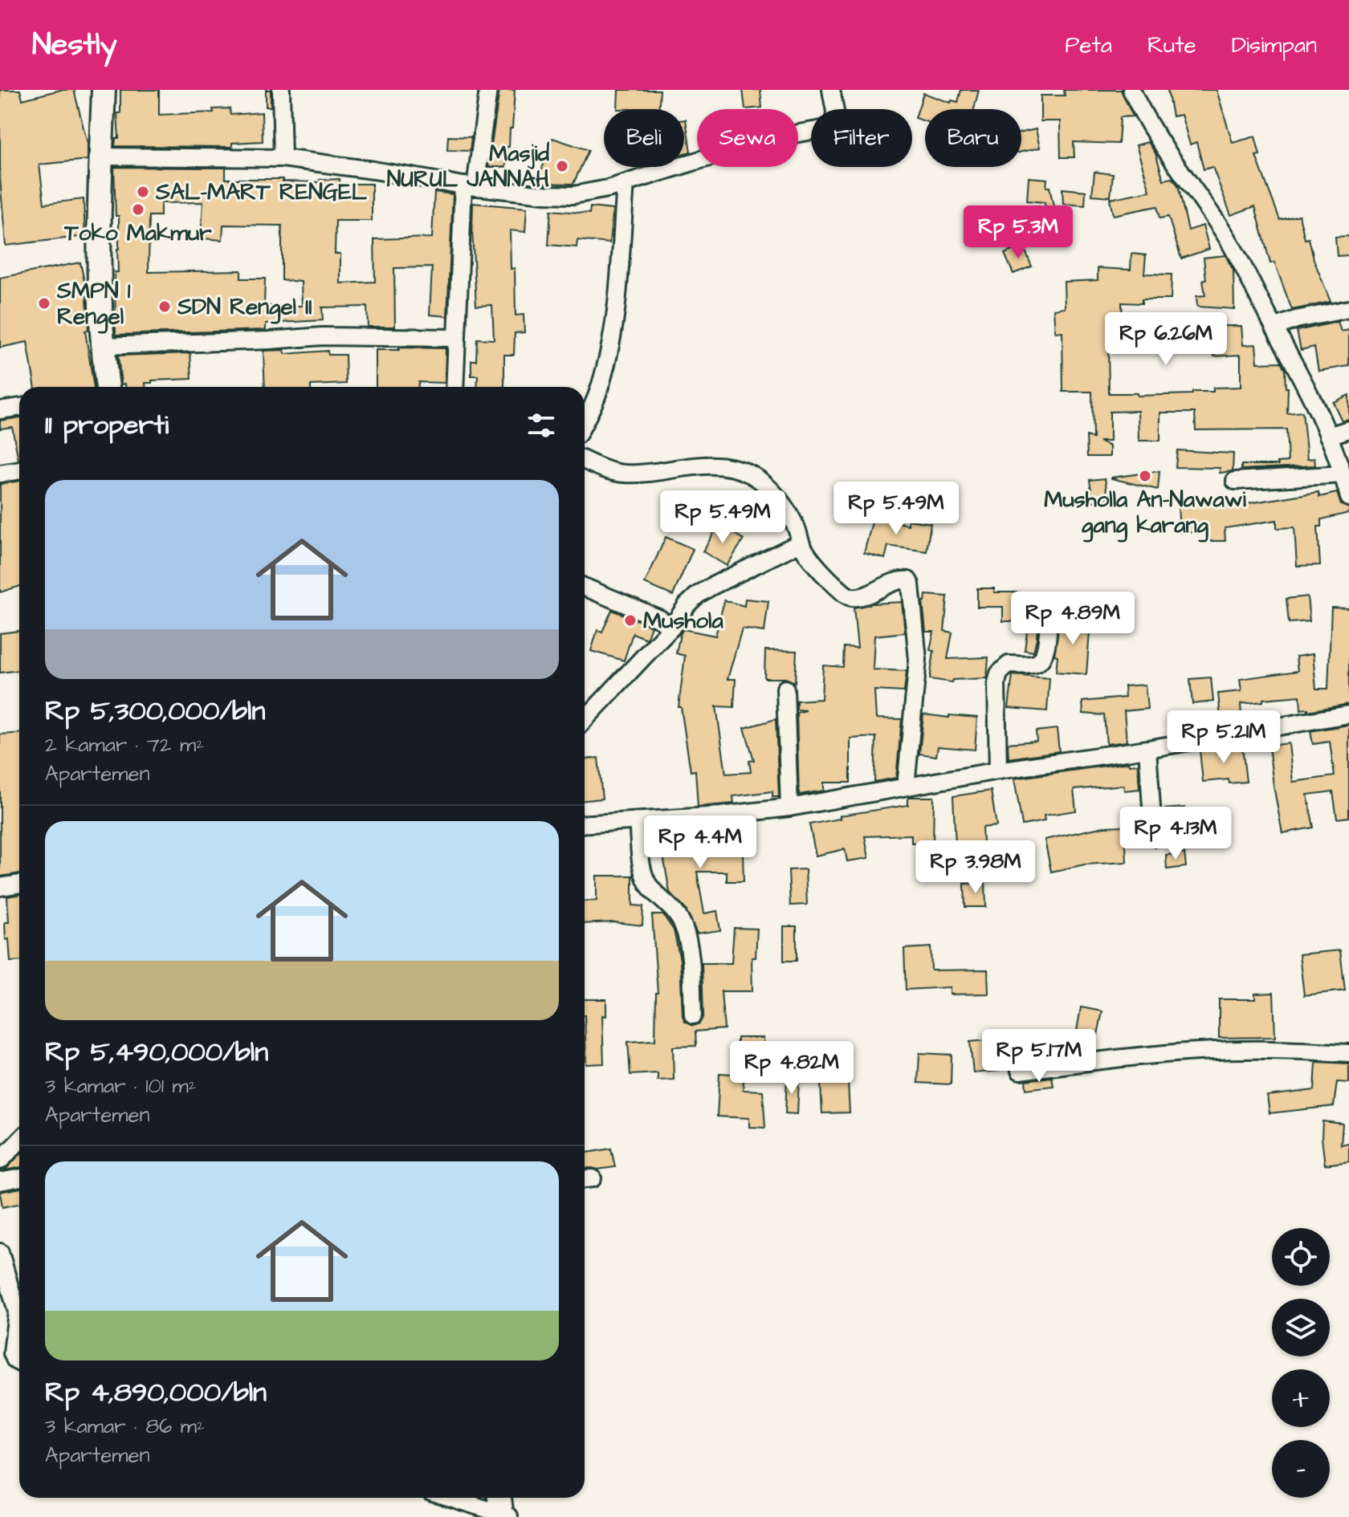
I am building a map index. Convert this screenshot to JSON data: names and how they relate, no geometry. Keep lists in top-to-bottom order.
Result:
{
  "places": [
    "Masjid NURUL JANNAH",
    "SAL-MART RENGEL",
    "Toko Makmur",
    "SMPN 1 Rengel",
    "SDN Rengel II",
    "Musholla An-Nawawi gang karang",
    "Mushola"
  ],
  "page": {
    "header": "Nestly",
    "nav": ["Peta", "Rute", "Disimpan"],
    "chip": [
      "Beli",
      "Sewa",
      "Filter",
      "Baru"
    ],
    "price": [
      "Rp 5.3M",
      "Rp 6.26M",
      "Rp 5.49M",
      "Rp 5.49M",
      "Rp 4.89M",
      "Rp 5.21M",
      "Rp 4.13M",
      "Rp 4.4M",
      "Rp 3.98M",
      "Rp 5.17M",
      "Rp 4.82M"
    ],
    "heading": "11 properti",
    "list": [
      {
        "name": "Rp 5,300,000/bln",
        "note": "2 kamar · 72 m² · Apartemen"
      },
      {
        "name": "Rp 5,490,000/bln",
        "note": "3 kamar · 101 m² · Apartemen"
      },
      {
        "name": "Rp 4,890,000/bln",
        "note": "3 kamar · 86 m² · Apartemen"
      }
    ],
    "map_buttons": ["+", "−"]
  }
}
